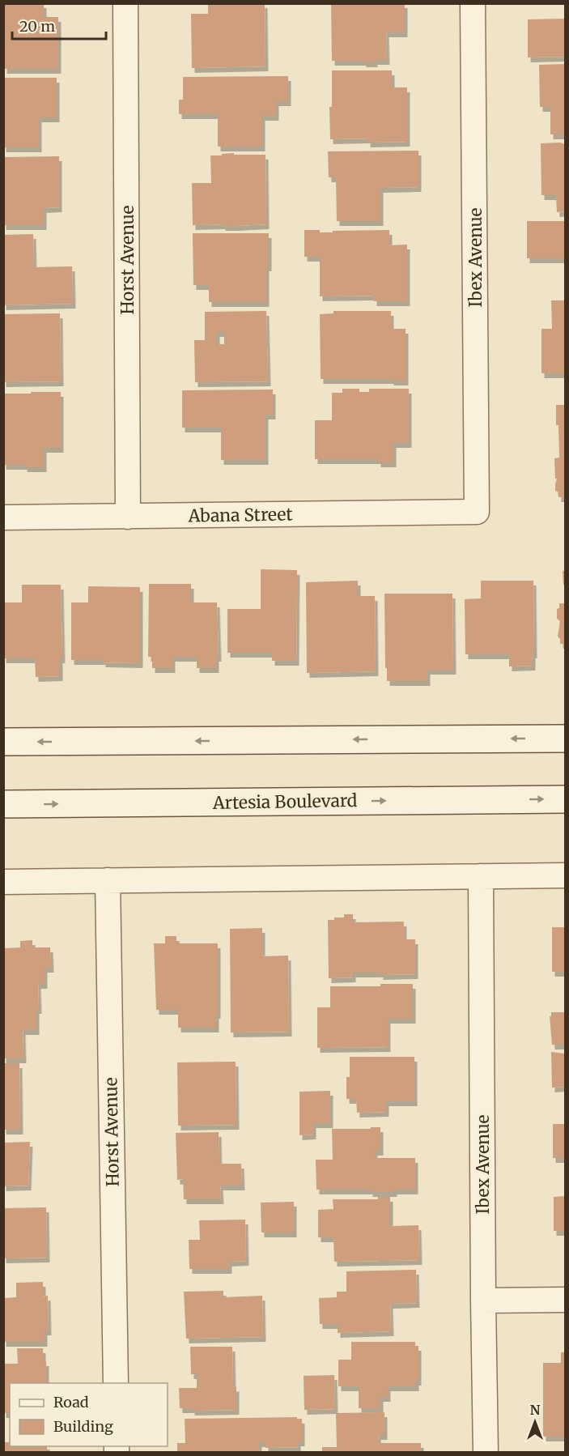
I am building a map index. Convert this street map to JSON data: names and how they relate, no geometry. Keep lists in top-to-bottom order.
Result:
{
  "streets": {
    "main road": ["Artesia Boulevard"],
    "street": ["Ibex Avenue", "Horst Avenue", "Abana Street"]
  },
  "crossings": [
    ["Ibex Avenue", "Abana Street"],
    ["Horst Avenue", "Abana Street"]
  ],
  "legend": ["Road", "Building"],
  "scale_bar": "20 m",
  "north": "top"
}
